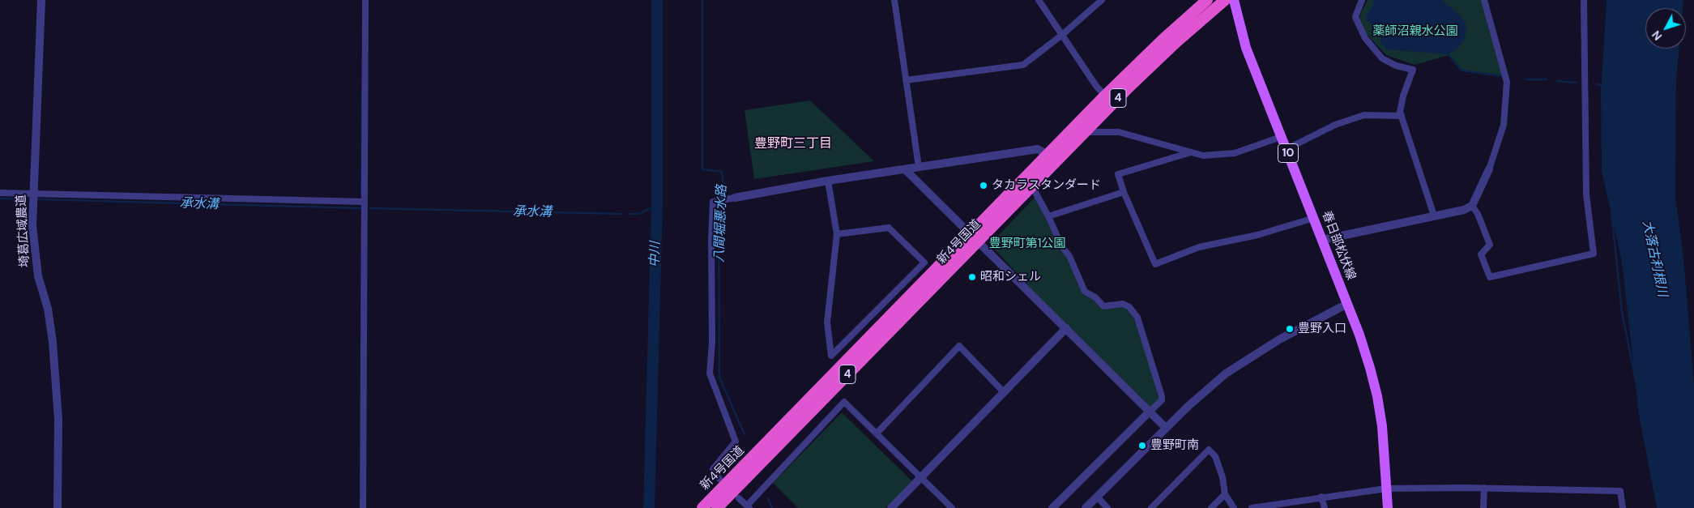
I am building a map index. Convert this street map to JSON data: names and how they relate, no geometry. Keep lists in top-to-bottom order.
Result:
{
  "streets": {
    "highway": ["4", "新4号国道"],
    "main road": ["10", "春日部松伏線"],
    "street": ["埼葛広域農道"]
  },
  "districts": ["豊野町三丁目"],
  "water": [
    "承水溝",
    "八間堀悪水路",
    "中川",
    "大落古利根川"
  ],
  "parks": ["薬師沼親水公園", "豊野町第1公園"],
  "places": [
    "タカラスタンダード",
    "昭和シェル",
    "豊野入口",
    "豊野町南"
  ],
  "north": "bottom left"
}
